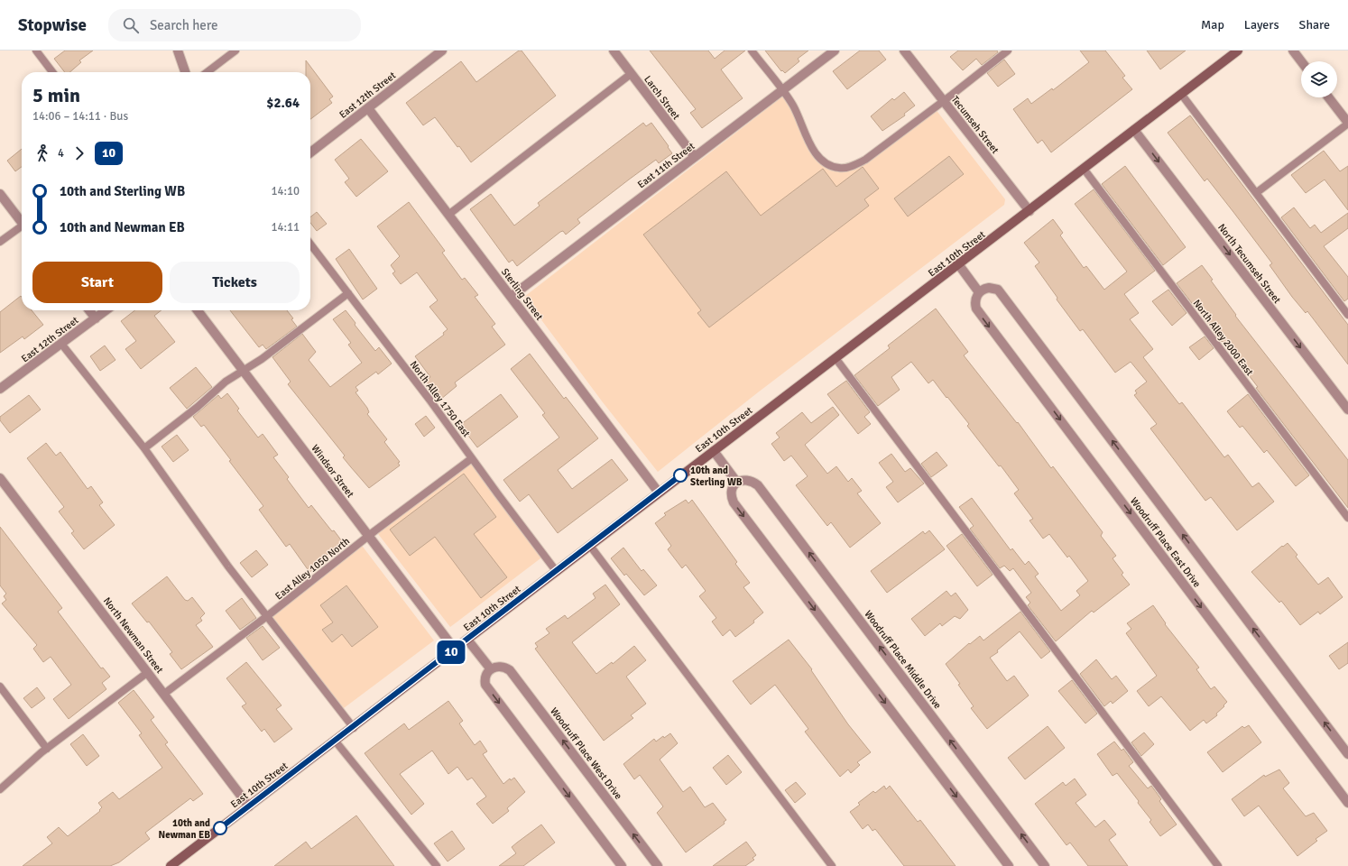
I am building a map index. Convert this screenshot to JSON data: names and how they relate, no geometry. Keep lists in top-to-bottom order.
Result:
{
  "streets": {
    "main road": ["East 10th Street"],
    "street": [
      "East 12th Street",
      "Larch Street",
      "Tecumseh Street",
      "East 11th Street",
      "North Tecumseh Street",
      "Sterling Street",
      "Windsor Street",
      "Woodruff Place East Drive",
      "North Newman Street",
      "Woodruff Place Middle Drive",
      "Woodruff Place West Drive"
    ],
    "lane": ["North Alley 2000 East", "North Alley 1750 East", "East Alley 1050 North"]
  },
  "crossings": [
    ["East 12th Street", "Sterling Street"],
    ["Larch Street", "East 11th Street"],
    ["Tecumseh Street", "East 10th Street"],
    ["East 11th Street", "Sterling Street"],
    ["East 10th Street", "North Tecumseh Street"],
    ["East 10th Street", "Sterling Street"],
    ["East 10th Street", "North Alley 2000 East"],
    ["East 10th Street", "North Alley 1750 East"],
    ["East 10th Street", "Windsor Street"],
    ["East 10th Street", "North Newman Street"],
    ["North Alley 1750 East", "East Alley 1050 North"],
    ["Windsor Street", "East Alley 1050 North"],
    ["East Alley 1050 North", "North Newman Street"]
  ],
  "one_way": ["North Tecumseh Street"],
  "places": ["10th and Sterling WB", "10th and Newman EB"],
  "lines": ["bus line 10"],
  "page": {
    "header": "Stopwise",
    "search": "Search here",
    "nav": ["Map", "Layers", "Share"],
    "on_map": "10",
    "heading": ["5 min", "14:06 – 14:11 · Bus", "$2.64"],
    "legs": ["4", "10"],
    "list": [
      {
        "name": "10th and Sterling WB",
        "value": "14:10"
      },
      {
        "name": "10th and Newman EB",
        "value": "14:11"
      }
    ],
    "buttons": ["Start", "Tickets"]
  }
}
